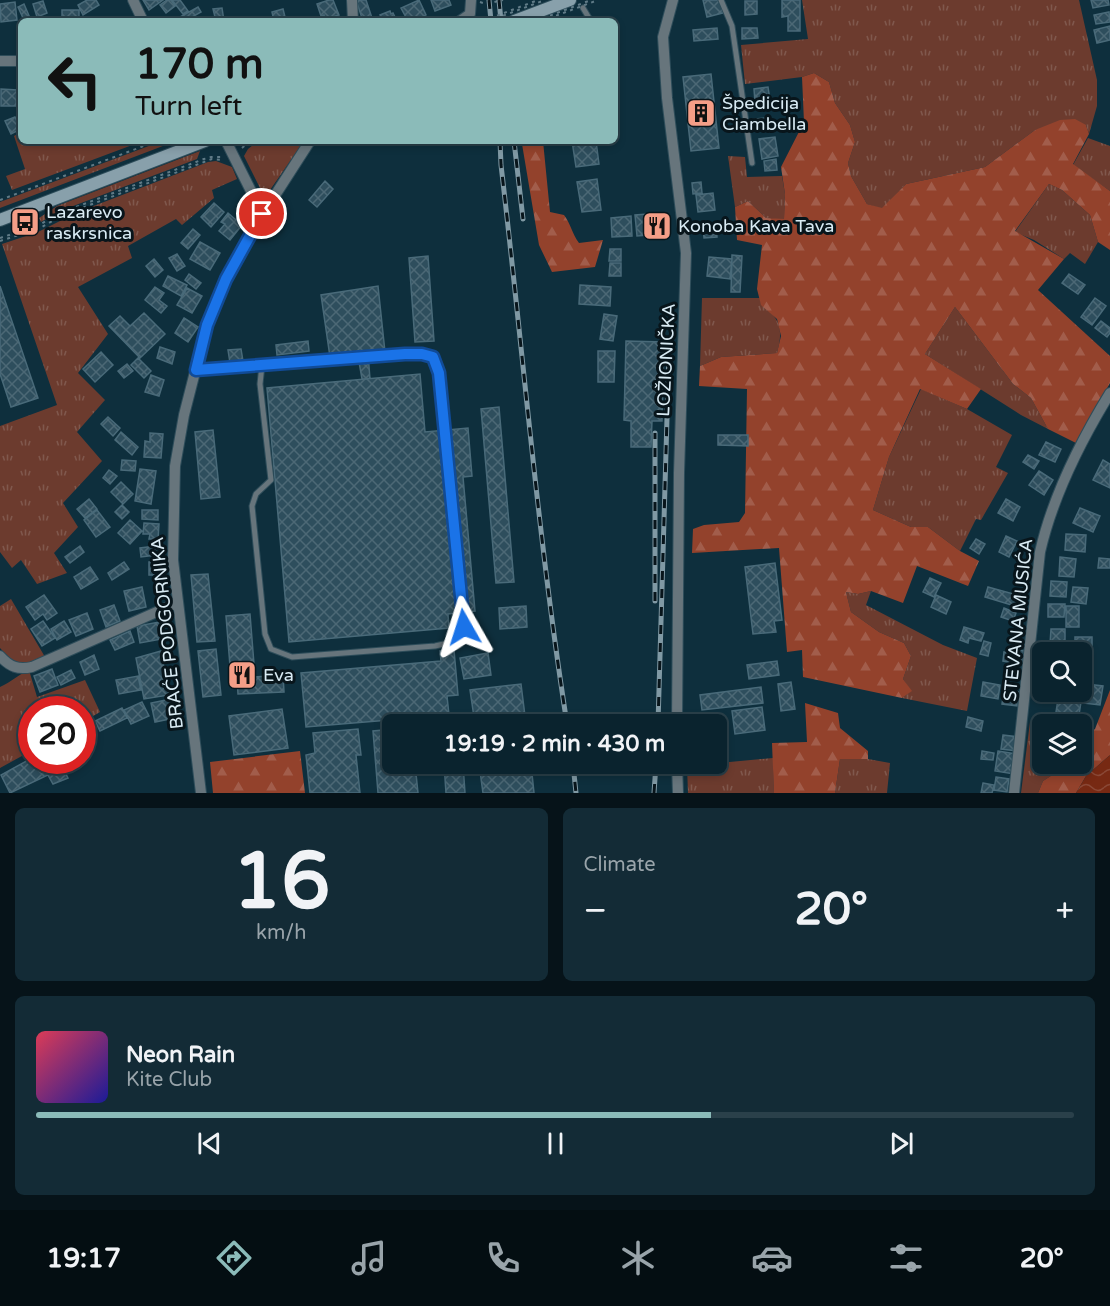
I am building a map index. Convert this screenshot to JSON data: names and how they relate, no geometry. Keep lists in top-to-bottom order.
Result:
{
  "streets": {
    "street": ["LOŽIONIČKA", "STEVANA MUSIĆA", "BRAĆE PODGORNIKA"]
  },
  "places": {
    "building": ["Špedicija Ciambella"],
    "bus stop": ["Lazarevo raskrsnica"],
    "restaurant": ["Konoba Kava Tava", "Eva"]
  },
  "page": {
    "turn": ["170 m", "Turn left"],
    "limit": "20",
    "trip": "19:19 · 2 min · 430 m",
    "tile": [
      ["16", "km/h"],
      "Climate"
    ],
    "heat": ["−", "20°", "+"],
    "song": ["Neon Rain", "Kite Club"],
    "tabs": ["19:17", "20°"]
  }
}
